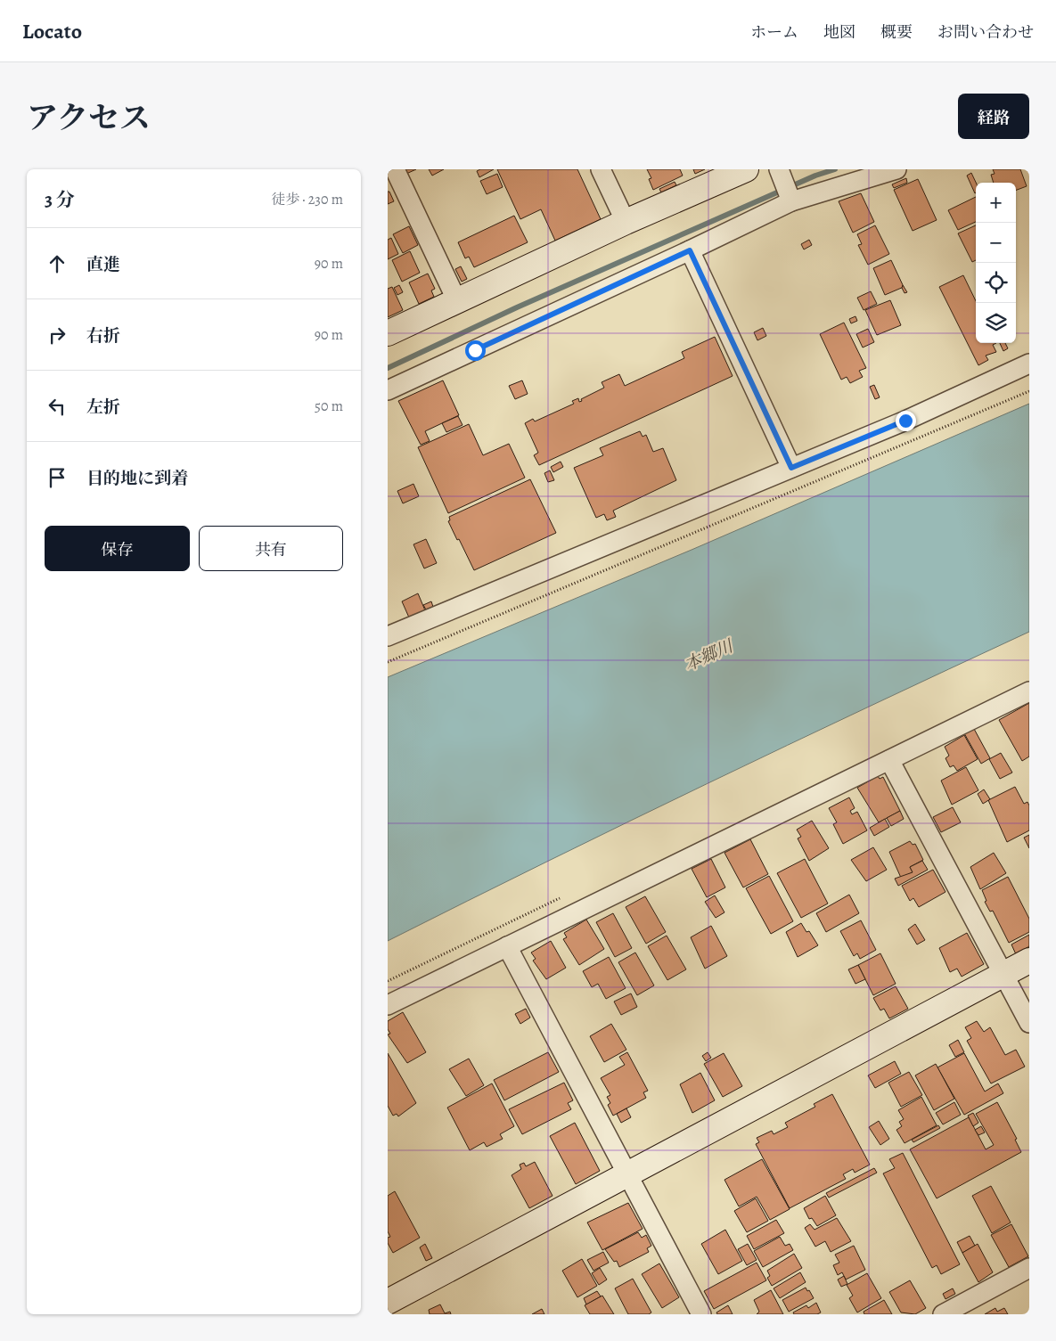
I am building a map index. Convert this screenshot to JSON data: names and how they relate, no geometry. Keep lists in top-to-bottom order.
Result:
{
  "water": ["本郷川"],
  "page": {
    "header": "Locato",
    "nav": [
      "ホーム",
      "地図",
      "概要",
      "お問い合わせ"
    ],
    "title": "アクセス",
    "buttons": [
      "経路",
      ["保存", "共有"]
    ],
    "heading": ["3 分", "徒歩 · 230 m"],
    "map_buttons": ["+", "−"],
    "list": [
      ["直進", "90 m"],
      ["右折", "90 m"],
      ["左折", "50 m"],
      "目的地に到着"
    ]
  }
}
